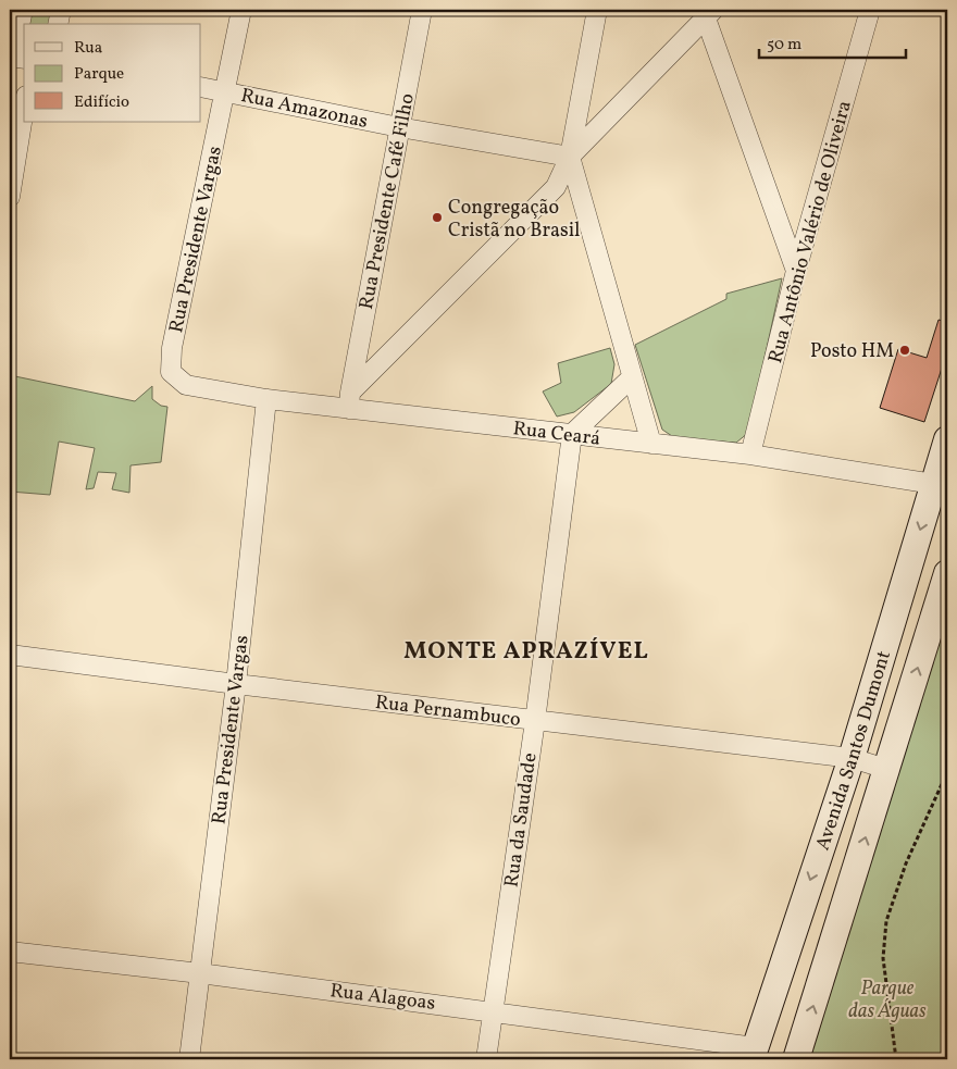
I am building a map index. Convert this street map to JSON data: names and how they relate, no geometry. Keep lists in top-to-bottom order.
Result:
{
  "streets": {
    "street": [
      "Rua Amazonas",
      "Rua Presidente Café Filho",
      "Rua Antônio Valério de Oliveira",
      "Rua Presidente Vargas",
      "Rua Ceará",
      "Rua Pernambuco",
      "Avenida Santos Dumont",
      "Rua da Saudade",
      "Rua Alagoas"
    ]
  },
  "crossings": [
    ["Rua Amazonas", "Rua Presidente Café Filho"],
    ["Rua Amazonas", "Rua Presidente Vargas"],
    ["Rua Presidente Café Filho", "Rua Ceará"],
    ["Rua Antônio Valério de Oliveira", "Rua Ceará"],
    ["Rua Presidente Vargas", "Rua Ceará"],
    ["Rua Presidente Vargas", "Rua Pernambuco"],
    ["Rua Presidente Vargas", "Rua Alagoas"],
    ["Rua Ceará", "Avenida Santos Dumont"],
    ["Rua Ceará", "Rua da Saudade"],
    ["Rua Pernambuco", "Avenida Santos Dumont"],
    ["Rua Pernambuco", "Rua da Saudade"],
    ["Avenida Santos Dumont", "Rua Alagoas"],
    ["Rua da Saudade", "Rua Alagoas"]
  ],
  "districts": ["MONTE APRAZÍVEL"],
  "parks": ["Parque das Águas"],
  "places": ["Congregação Cristã no Brasil", "Posto HM"],
  "legend": ["Rua", "Parque", "Edifício"],
  "scale_bar": "50 m"
}
